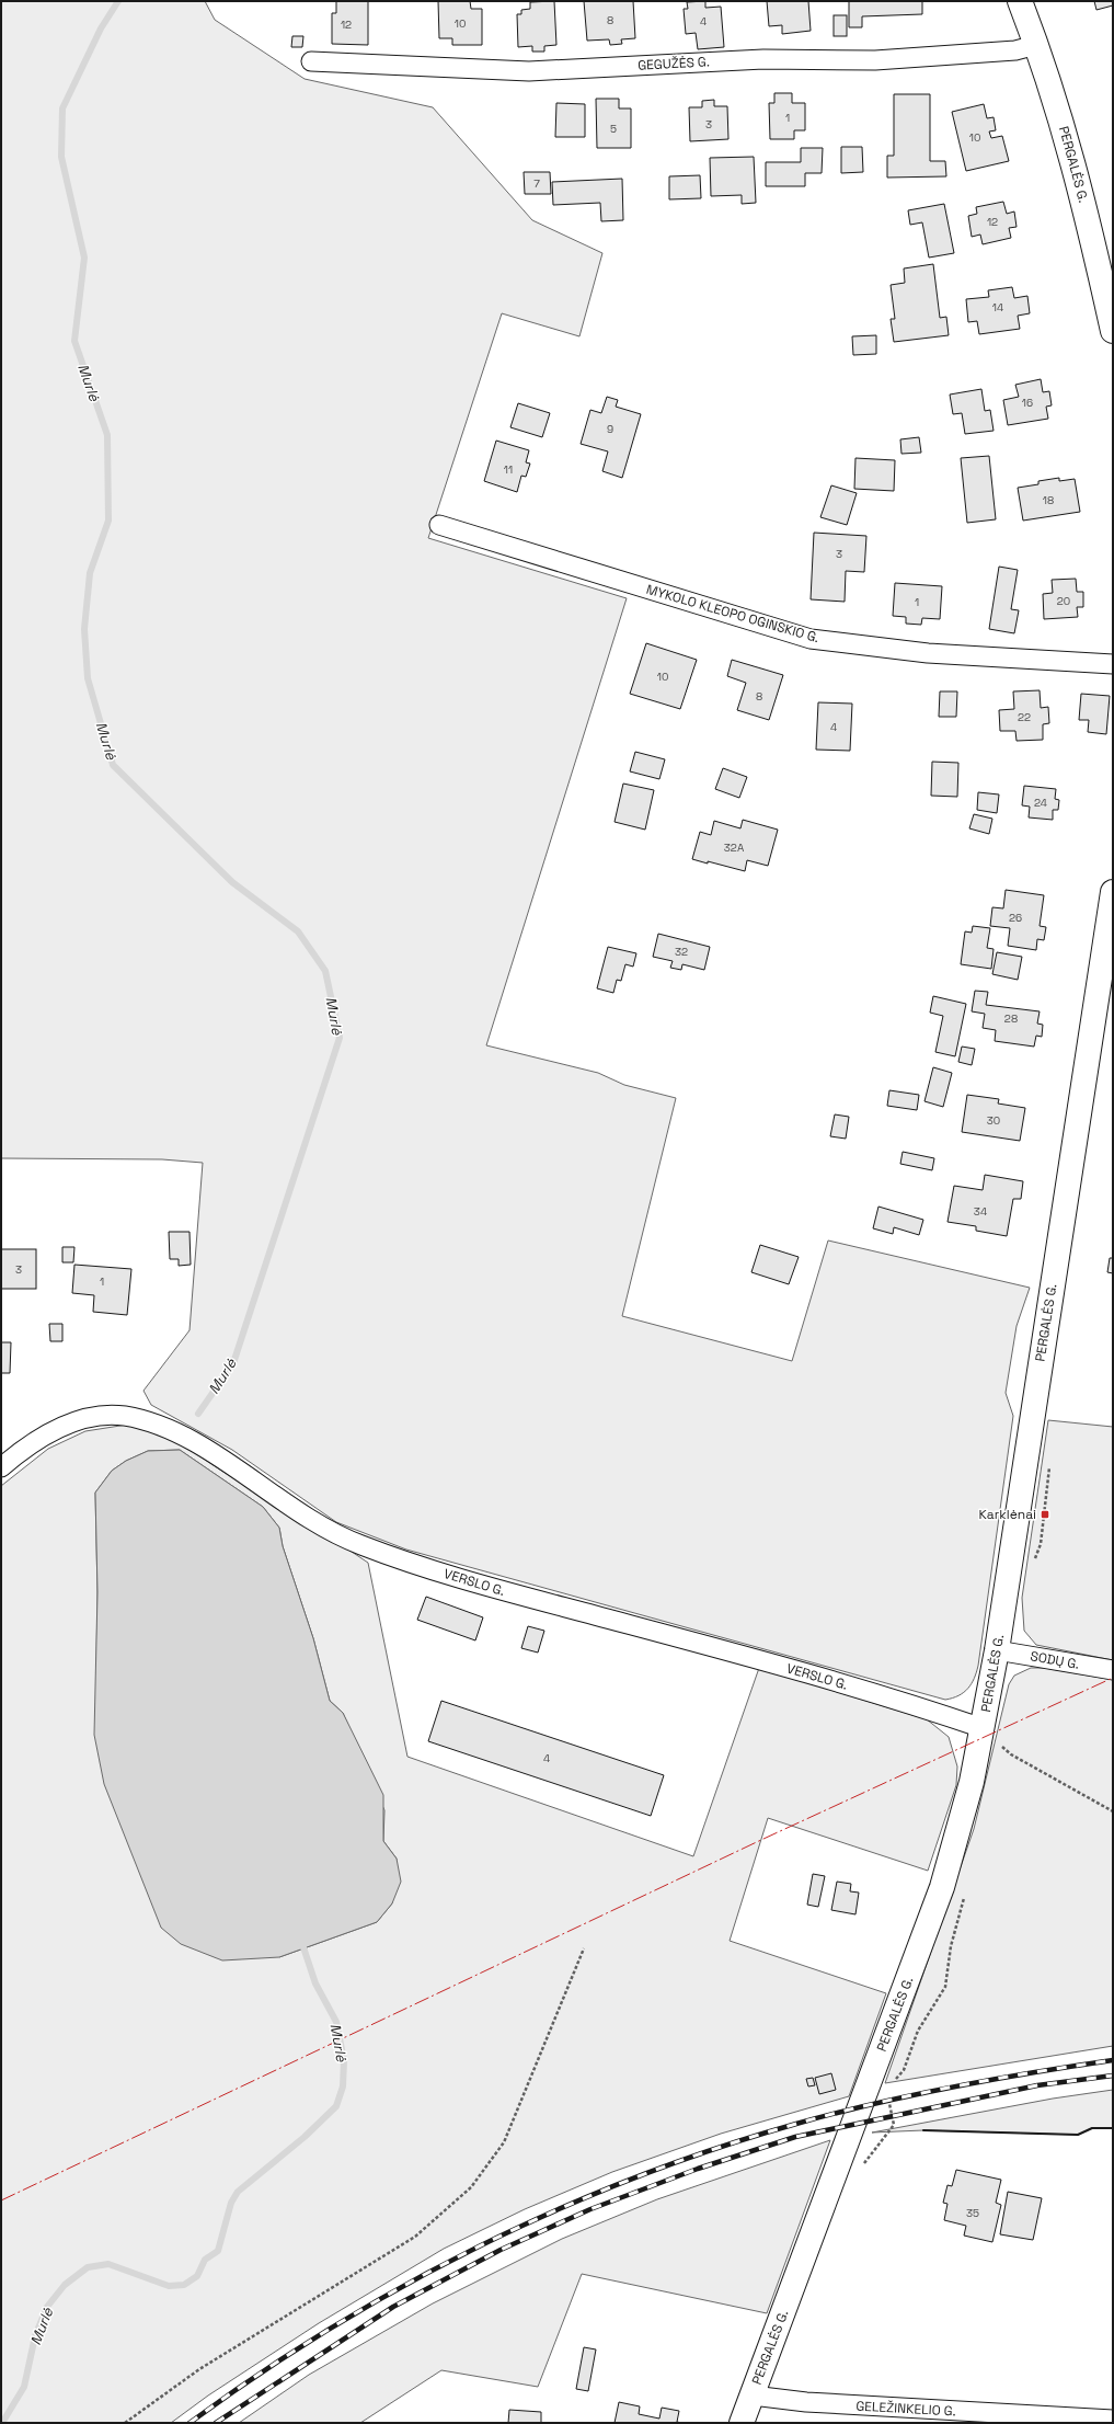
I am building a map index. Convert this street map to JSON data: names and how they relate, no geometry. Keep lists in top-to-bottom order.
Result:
{
  "streets": {
    "main road": ["PERGALĖS G."],
    "street": [
      "GEGUŽĖS G.",
      "MYKOLO KLEOPO OGINSKIO G.",
      "VERSLO G.",
      "SODŲ G.",
      "GELEŽINKELIO G."
    ]
  },
  "crossings": [
    ["GEGUŽĖS G.", "PERGALĖS G."],
    ["PERGALĖS G.", "VERSLO G."],
    ["PERGALĖS G.", "SODŲ G."],
    ["PERGALĖS G.", "GELEŽINKELIO G."]
  ],
  "water": ["Murlė"],
  "places": {
    "transit": ["Karklėnai"]
  },
  "house_numbers": [
    "8",
    "4",
    "10",
    "12",
    "1",
    "3",
    "5",
    "10",
    "7",
    "12",
    "14",
    "16",
    "9",
    "11",
    "18",
    "3",
    "20",
    "1",
    "10",
    "8",
    "22",
    "4",
    "24",
    "32A",
    "26",
    "32",
    "28",
    "30",
    "34",
    "3",
    "1",
    "4",
    "35"
  ]
}
